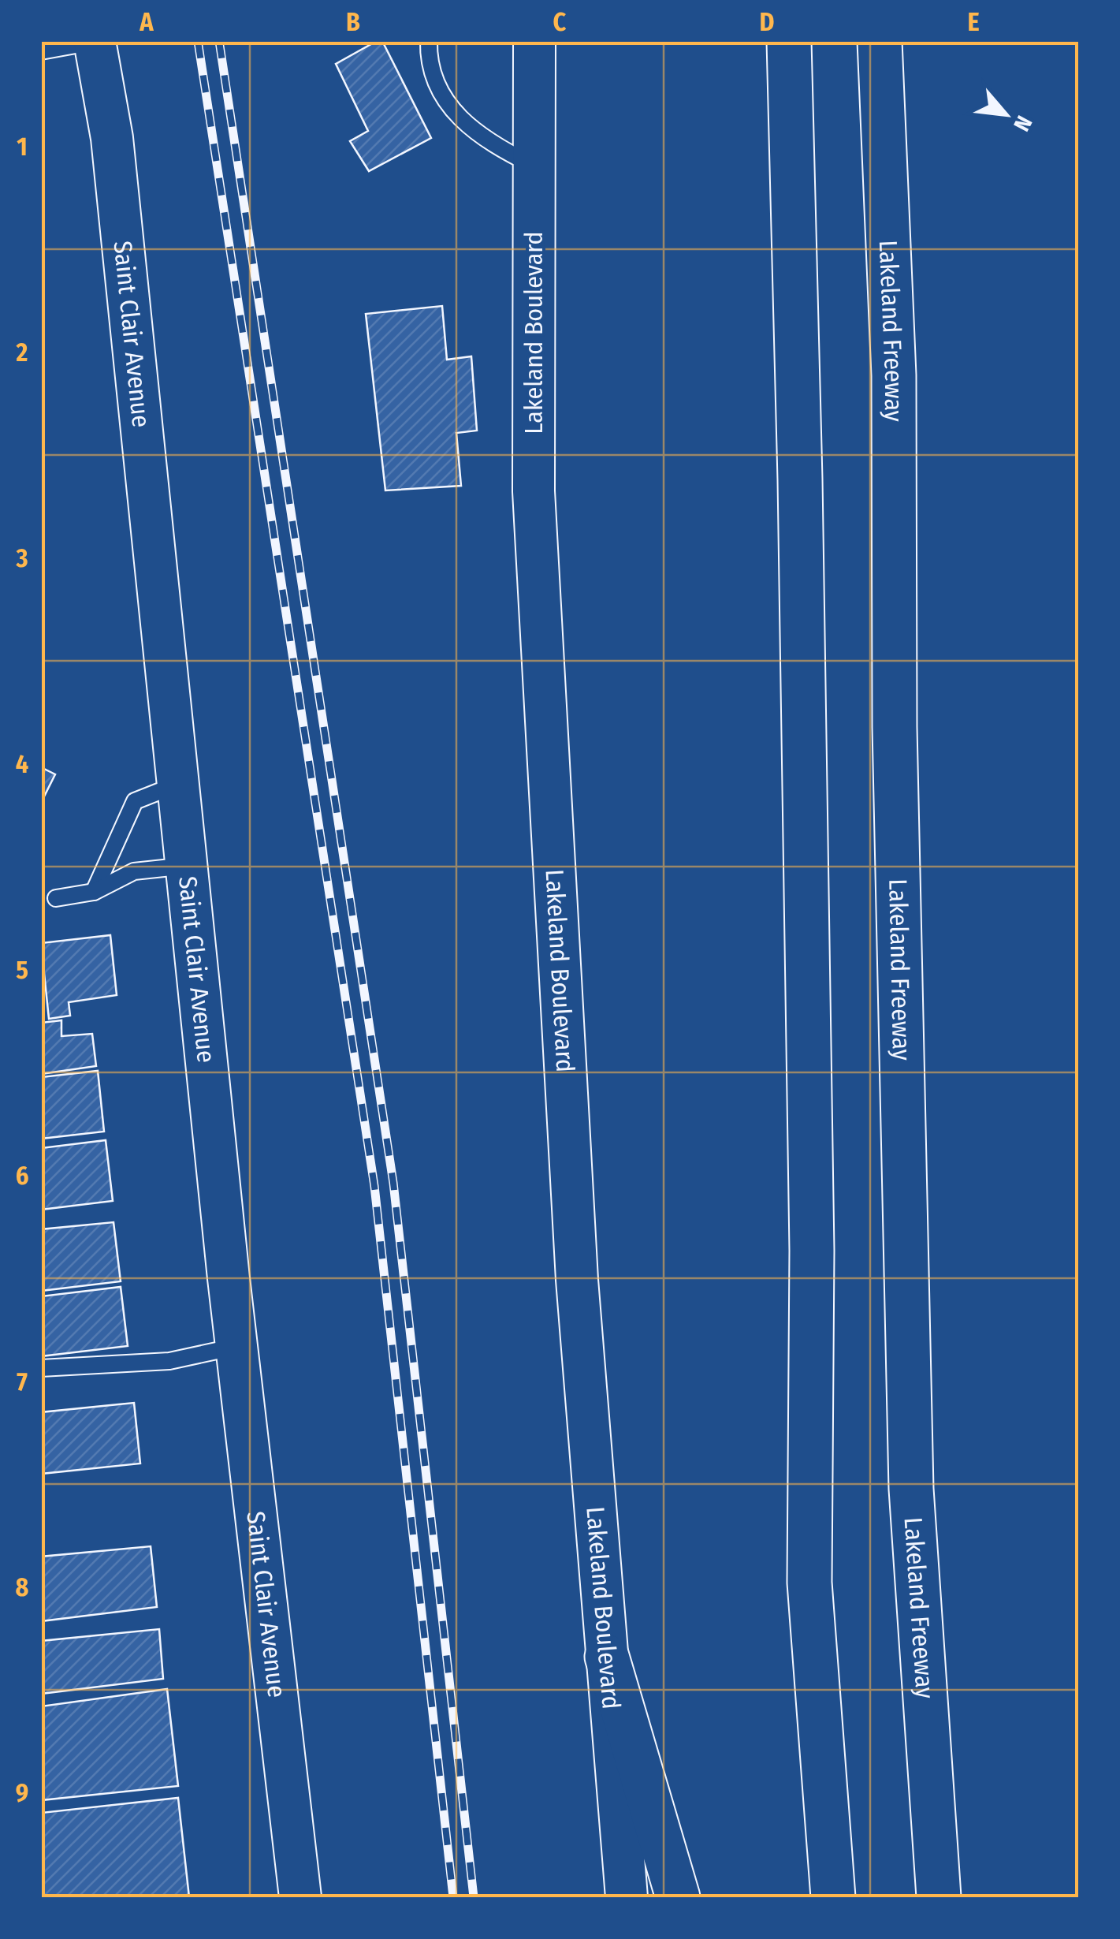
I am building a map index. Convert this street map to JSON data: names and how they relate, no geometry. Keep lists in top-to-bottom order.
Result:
{
  "streets": {
    "highway": ["Lakeland Freeway"],
    "street": ["Lakeland Boulevard", "Saint Clair Avenue"]
  },
  "north": "bottom right",
  "grid": {
    "columns": [
      "A",
      "B",
      "C",
      "D",
      "E"
    ],
    "rows": [
      "1",
      "2",
      "3",
      "4",
      "5",
      "6",
      "7",
      "8",
      "9"
    ]
  }
}
